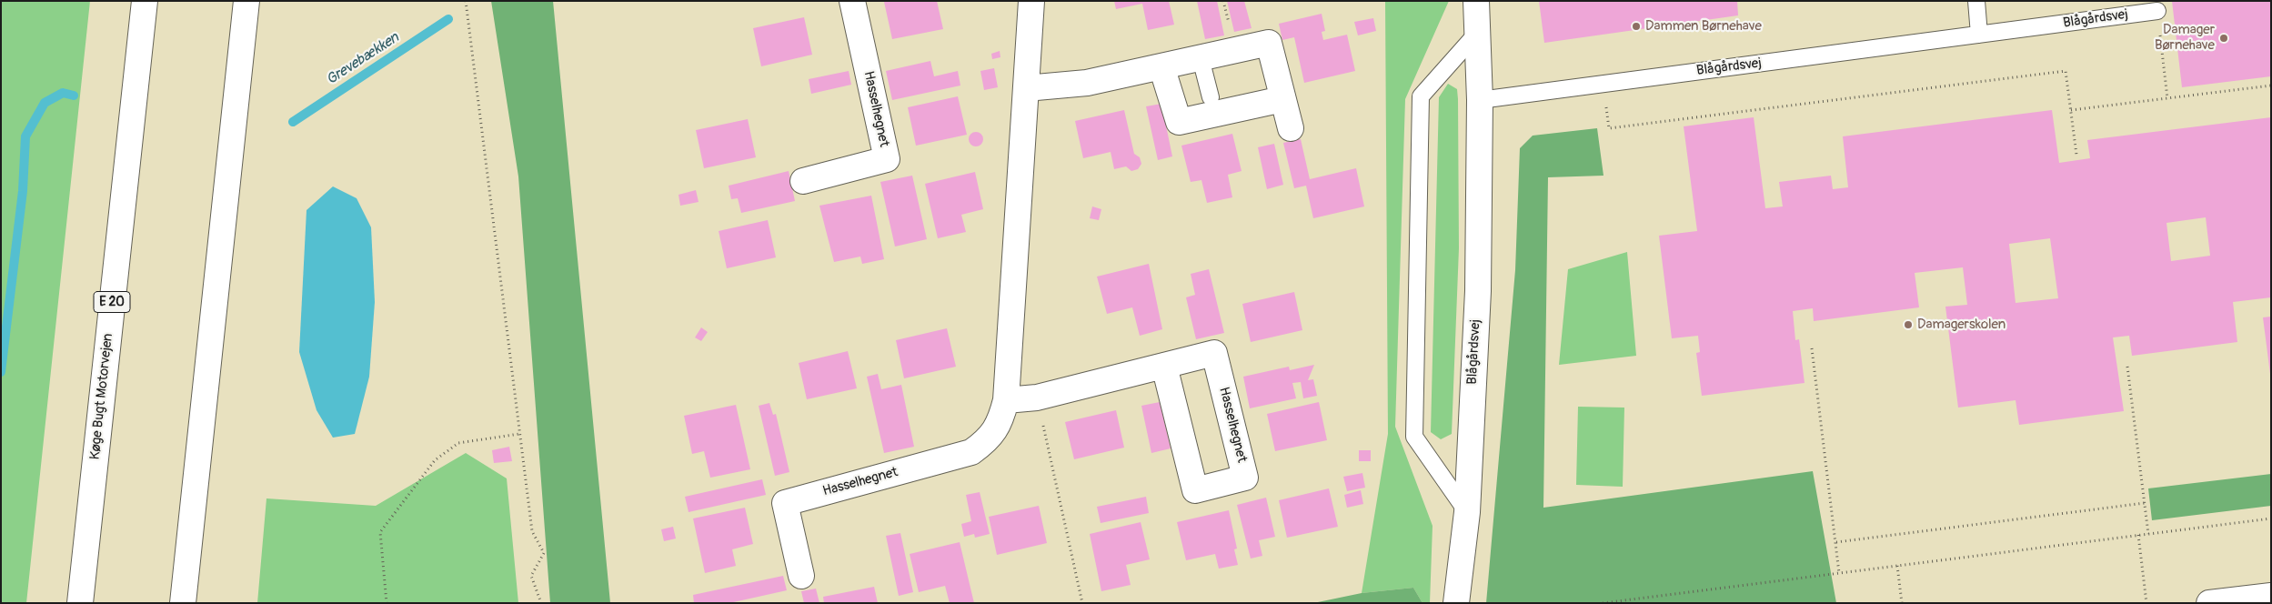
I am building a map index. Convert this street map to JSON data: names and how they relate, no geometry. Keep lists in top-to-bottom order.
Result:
{
  "streets": {
    "main road": [
      "Blågårdsvej",
      "Hasselhegnet",
      "E 20",
      "Køge Bugt Motorvejen"
    ]
  },
  "water": ["Grevebækken"],
  "places": ["Dammen Børnehave", "Damager Børnehave", "Damagerskolen"]
}
